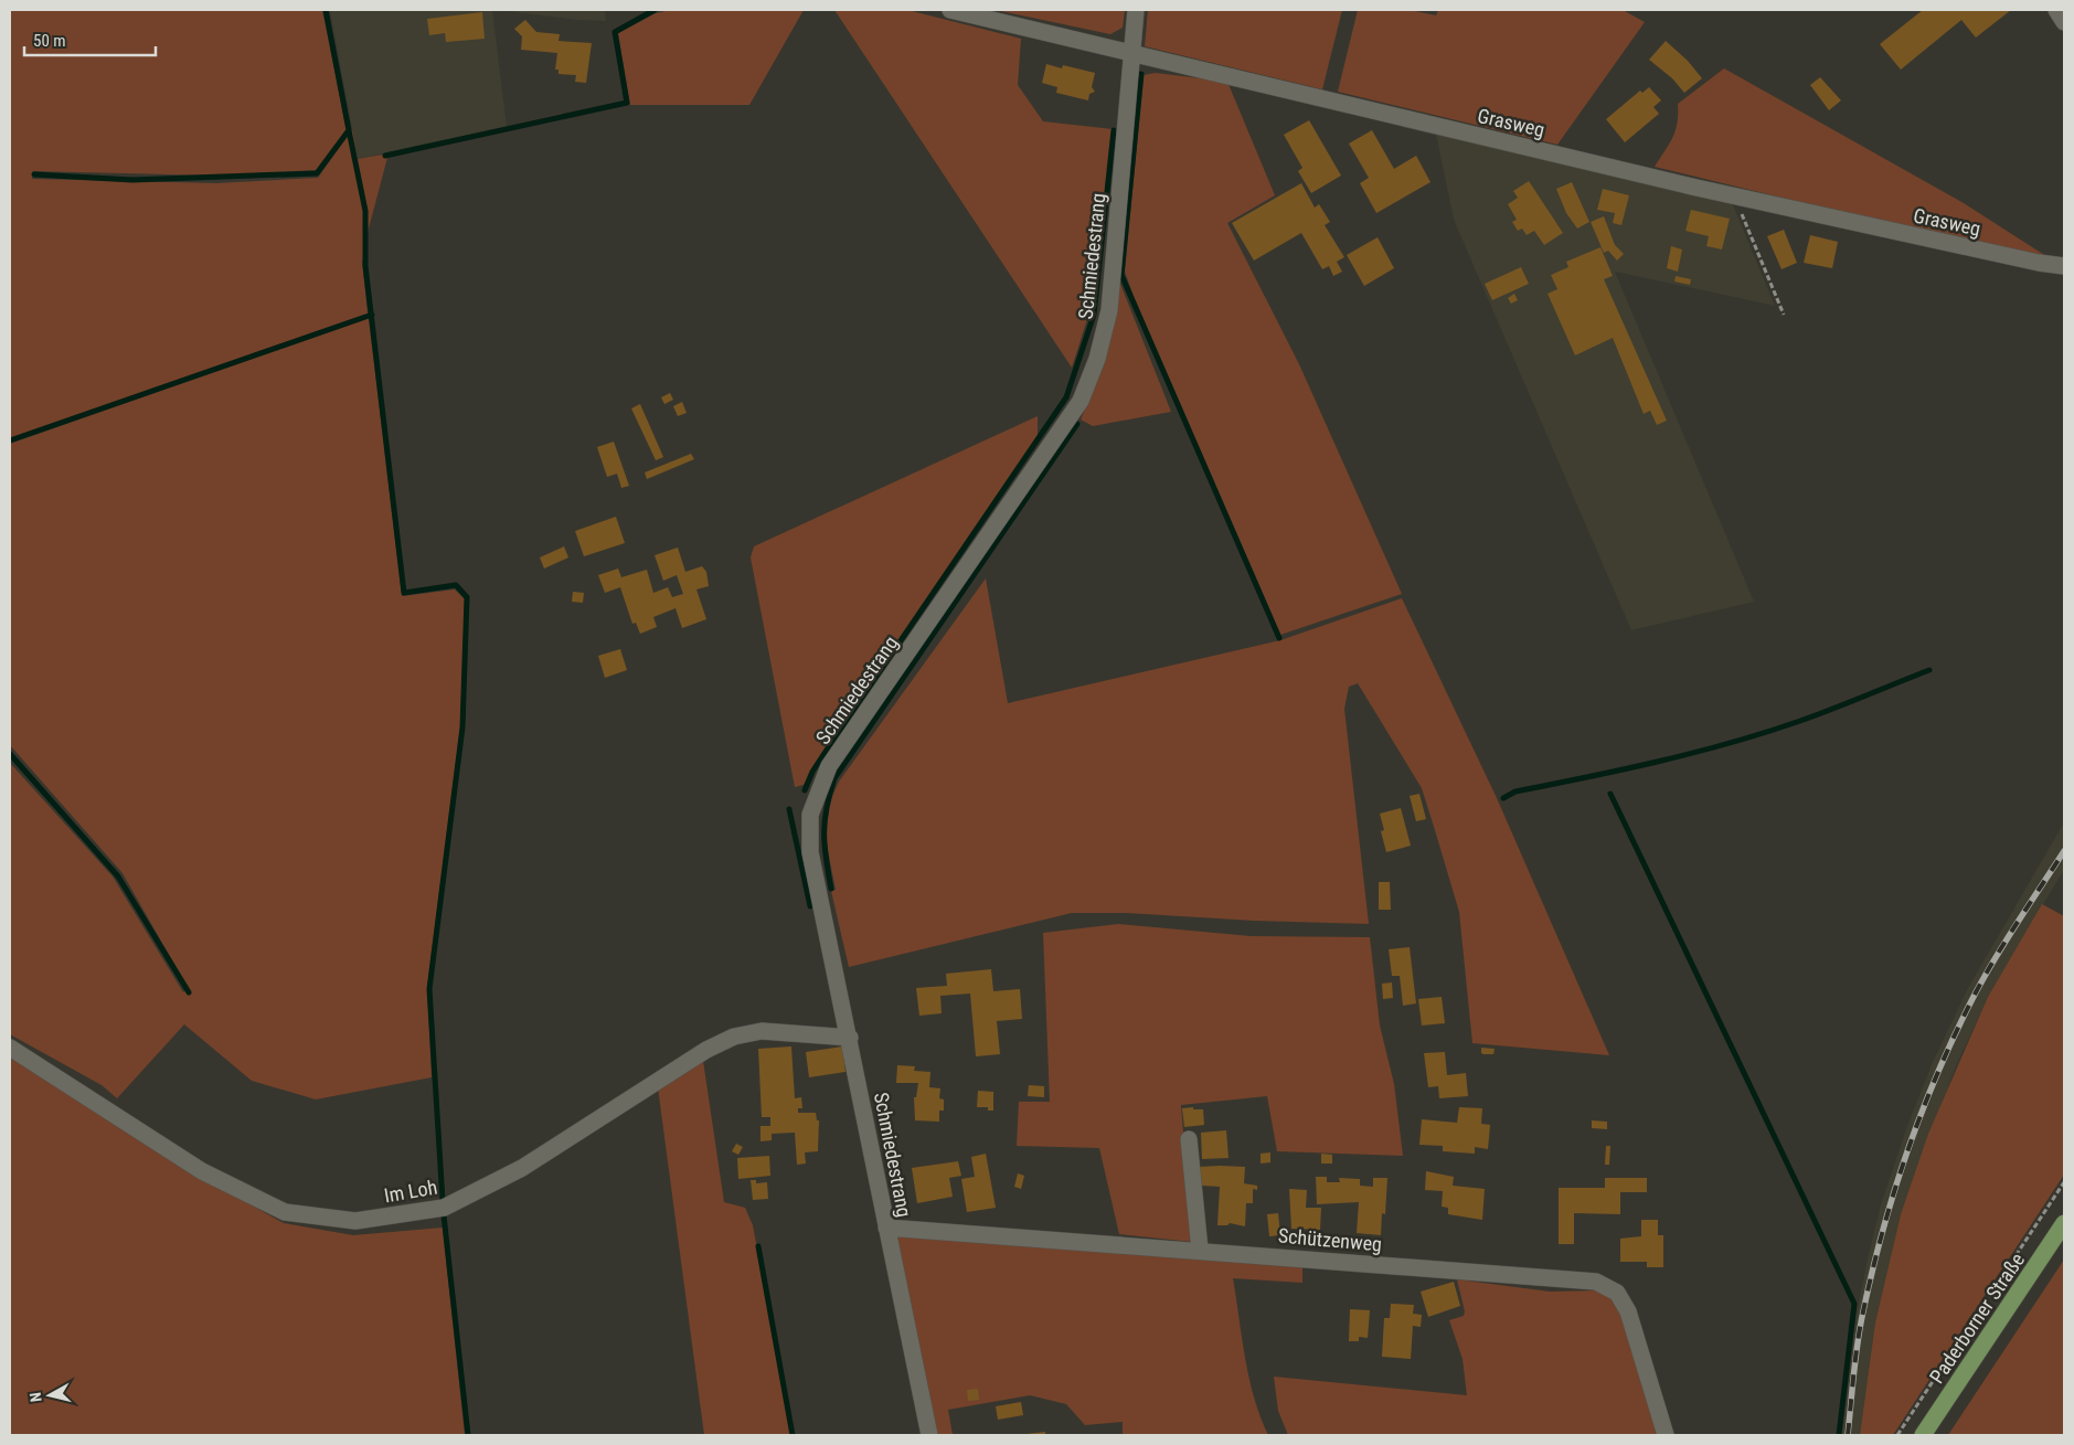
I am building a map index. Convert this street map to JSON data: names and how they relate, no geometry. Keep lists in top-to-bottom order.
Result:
{
  "streets": {
    "main road": ["Paderborner Straße"],
    "street": [
      "Grasweg",
      "Schmiedestrang",
      "Im Loh",
      "Schützenweg"
    ]
  },
  "crossings": [
    ["Grasweg", "Schmiedestrang"],
    ["Schmiedestrang", "Im Loh"],
    ["Schmiedestrang", "Schützenweg"]
  ],
  "scale_bar": "50 m",
  "north": "left"
}
